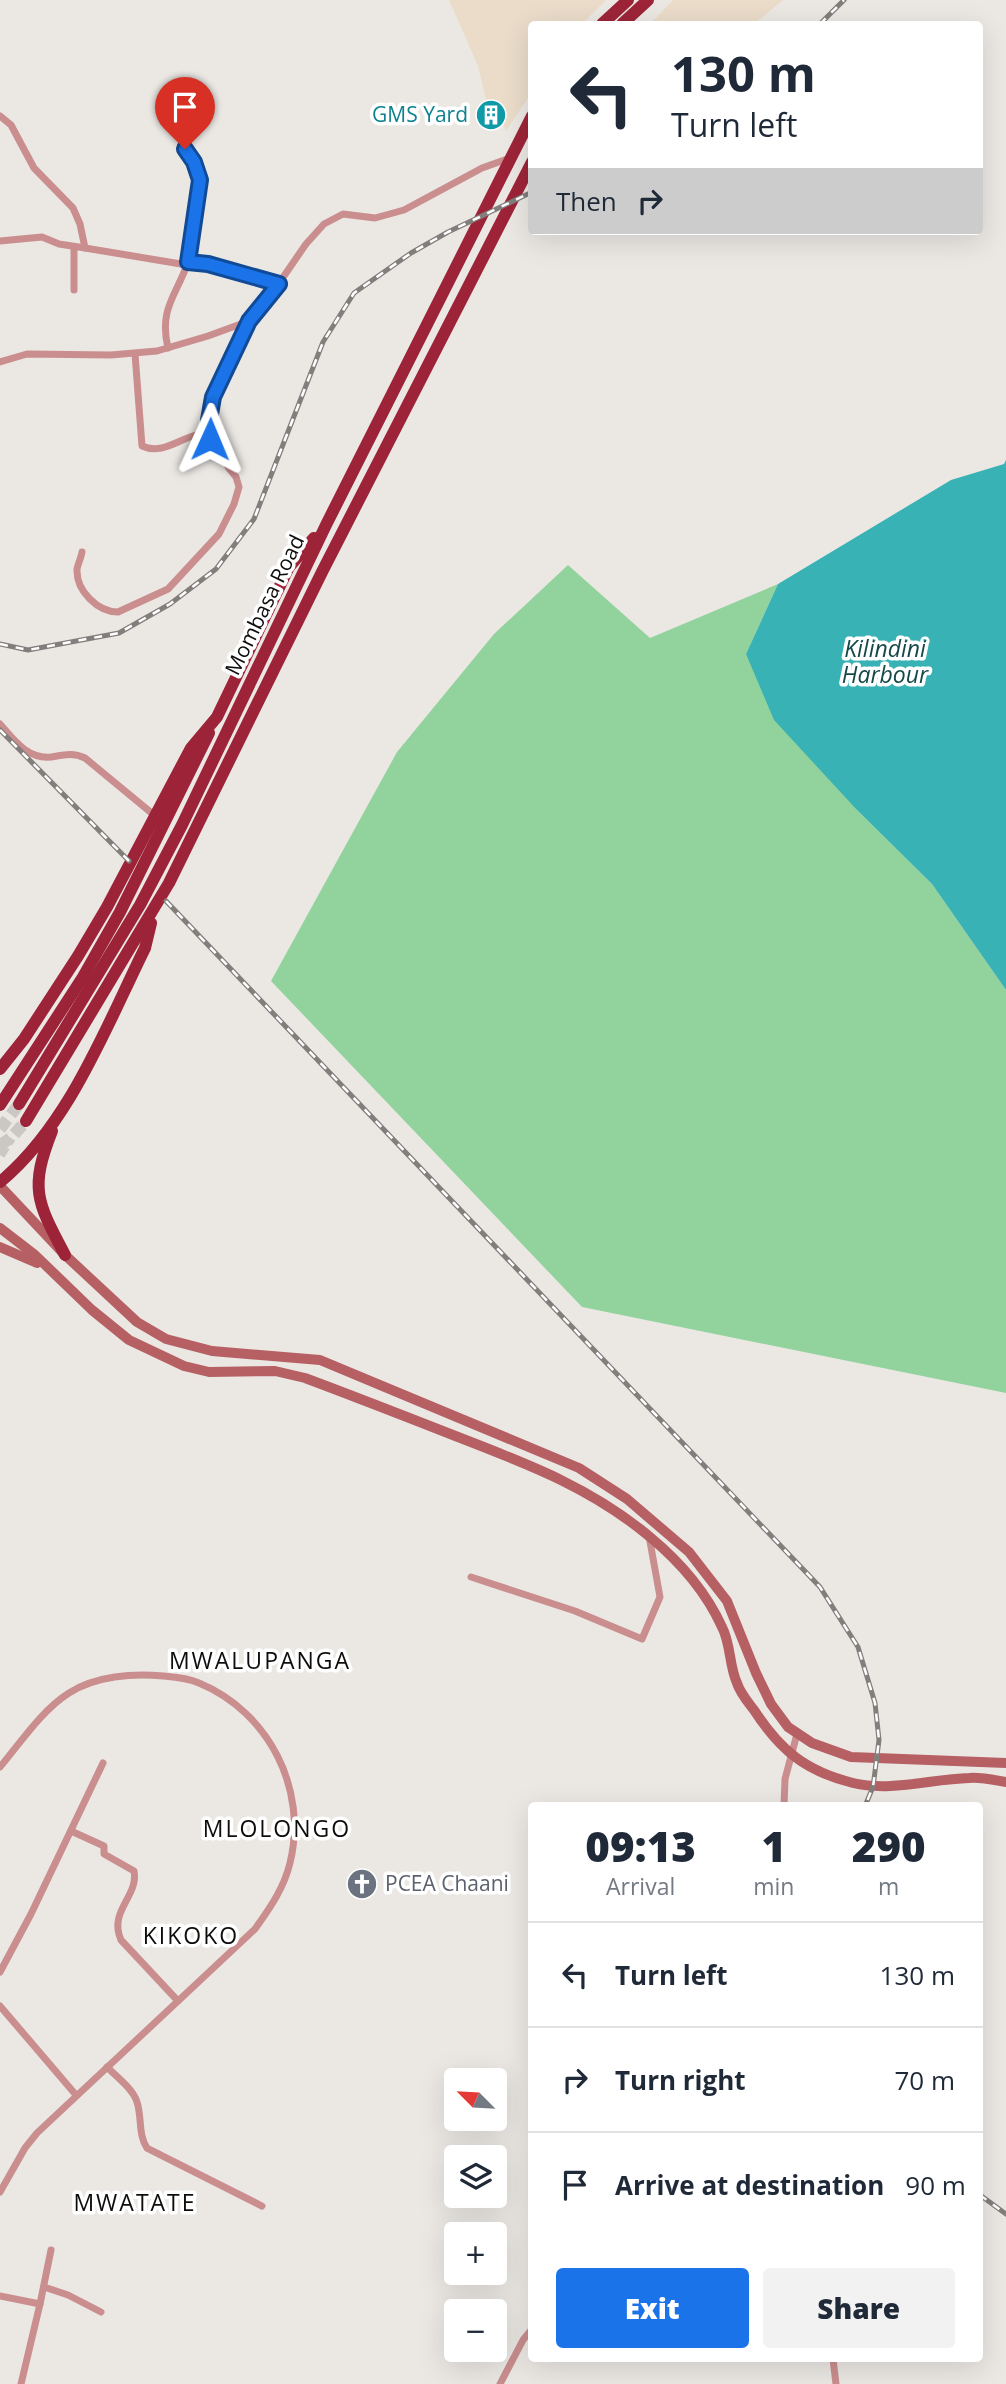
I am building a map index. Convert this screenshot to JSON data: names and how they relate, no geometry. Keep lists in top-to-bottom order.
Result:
{
  "streets": {
    "highway": ["Mombasa Road"]
  },
  "districts": [
    "MWALUPANGA",
    "MLOLONGO",
    "KIKOKO",
    "MWATATE"
  ],
  "water": ["Kilindini Harbour"],
  "places": {
    "building": ["GMS Yard"],
    "church": ["PCEA Chaani"]
  },
  "north": "top left",
  "page": {
    "turn": ["130 m", "Turn left"],
    "then": "Then",
    "eta": [
      "09:13",
      "Arrival",
      "1",
      "min",
      "290",
      "m"
    ],
    "list": [
      {
        "name": "Turn left",
        "value": "130 m"
      },
      {
        "name": "Turn right",
        "value": "70 m"
      },
      {
        "name": "Arrive at destination",
        "value": "90 m"
      }
    ],
    "map_buttons": ["+", "−"],
    "buttons": ["Exit", "Share"]
  }
}
